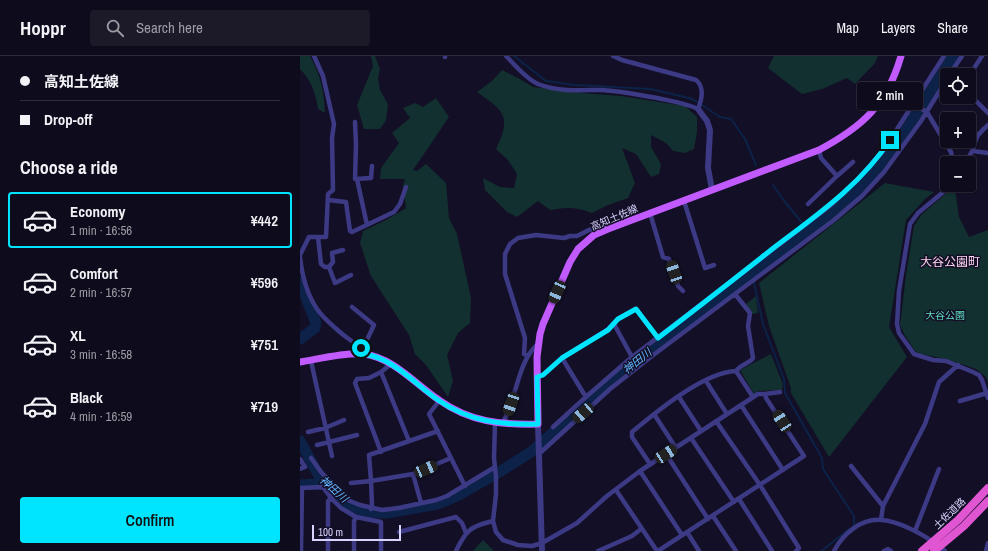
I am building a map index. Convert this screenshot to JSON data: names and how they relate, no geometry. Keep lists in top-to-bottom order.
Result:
{
  "streets": {
    "highway": ["土佐道路"],
    "main road": ["高知土佐線"]
  },
  "districts": ["大谷公園町"],
  "water": ["神田川"],
  "parks": ["大谷公園"],
  "scale_bar": "100 m",
  "page": {
    "header": "Hoppr",
    "search": "Search here",
    "nav": ["Map", "Layers", "Share"],
    "banner": ["高知土佐線", "Drop-off"],
    "map_buttons": ["+", "−"],
    "bubble": "2 min",
    "heading": "Choose a ride",
    "list": [
      {
        "name": "Economy",
        "note": "1 min · 16:56",
        "value": "¥442"
      },
      {
        "name": "Comfort",
        "note": "2 min · 16:57",
        "value": "¥596"
      },
      {
        "name": "XL",
        "note": "3 min · 16:58",
        "value": "¥751"
      },
      {
        "name": "Black",
        "note": "4 min · 16:59",
        "value": "¥719"
      }
    ],
    "buttons": "Confirm",
    "scale": "100 m"
  }
}
